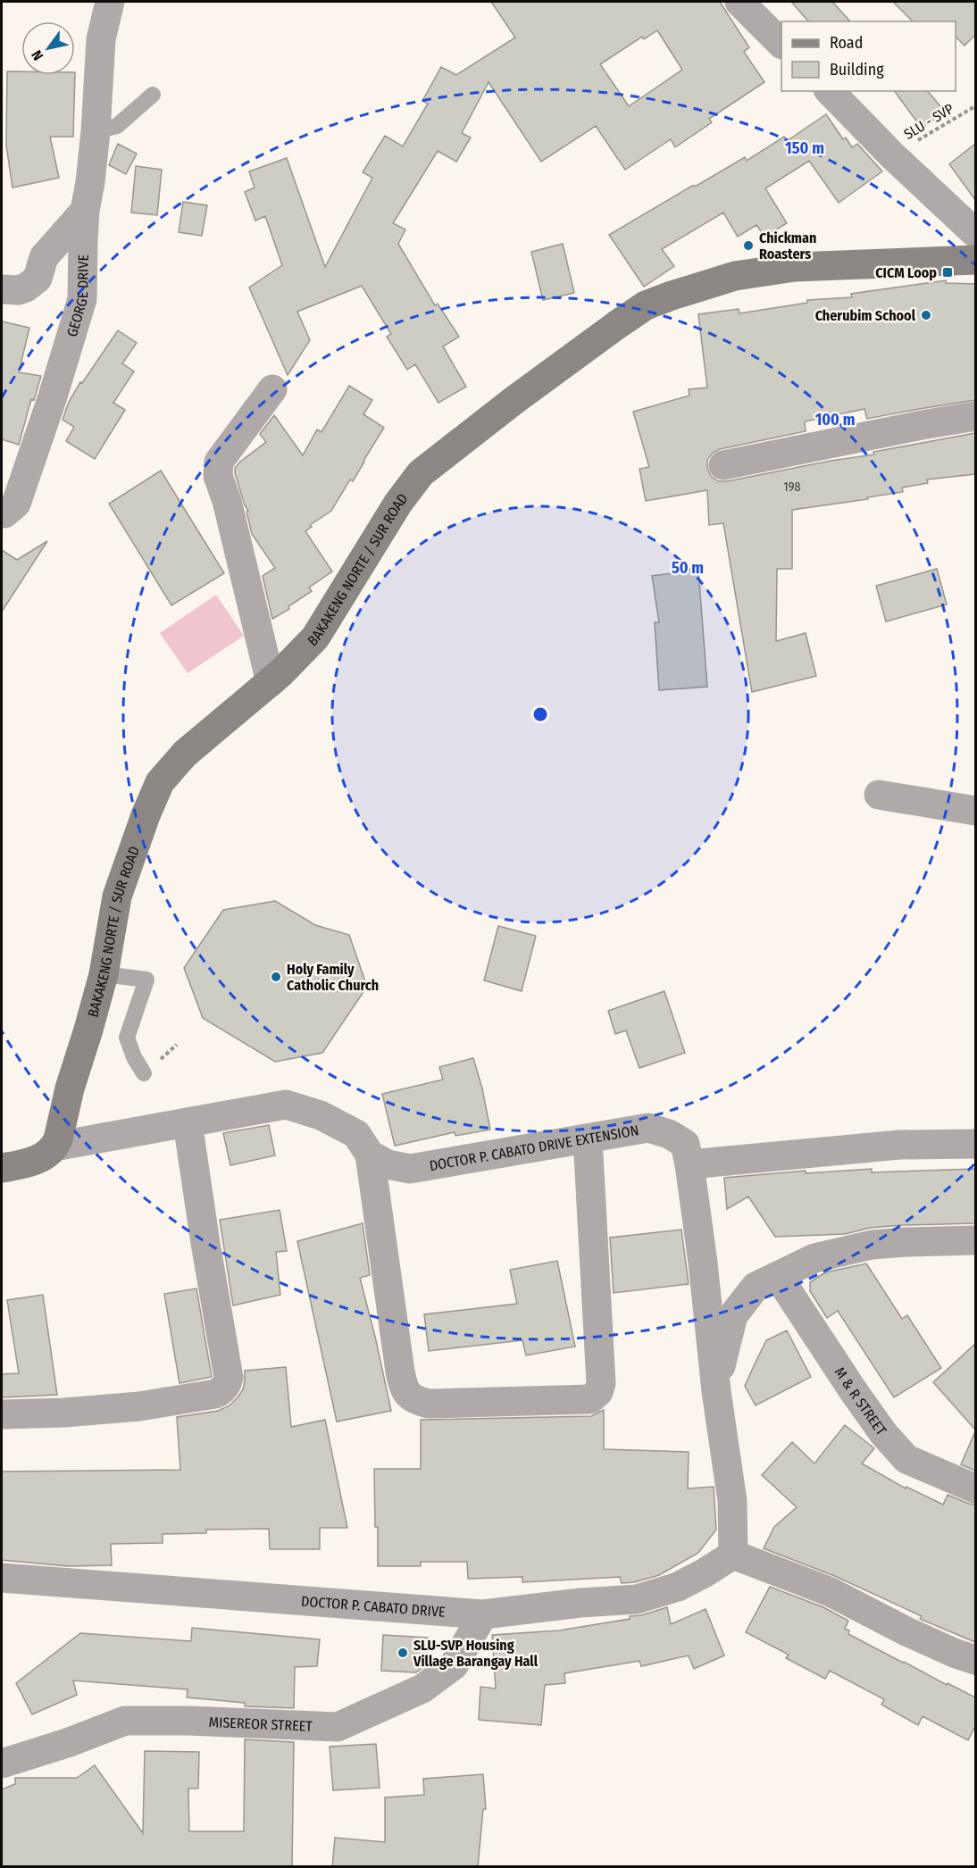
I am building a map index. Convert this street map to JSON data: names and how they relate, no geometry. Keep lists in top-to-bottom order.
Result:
{
  "streets": {
    "main road": ["BAKAKENG NORTE / SUR ROAD"],
    "street": [
      "GEORGE DRIVE",
      "DOCTOR P. CABATO DRIVE EXTENSION",
      "M & R STREET",
      "DOCTOR P. CABATO DRIVE",
      "MISEREOR STREET"
    ],
    "path": ["SLU - SVP"]
  },
  "crossings": [
    ["BAKAKENG NORTE / SUR ROAD", "DOCTOR P. CABATO DRIVE EXTENSION"],
    ["DOCTOR P. CABATO DRIVE EXTENSION", "DOCTOR P. CABATO DRIVE"],
    ["DOCTOR P. CABATO DRIVE", "MISEREOR STREET"]
  ],
  "places": {
    "other": [
      "Chickman Roasters",
      "Cherubim School",
      "Holy Family Catholic Church",
      "SLU-SVP Housing Village Barangay Hall"
    ],
    "transit": ["CICM Loop"]
  },
  "house_numbers": ["198"],
  "legend": ["Road", "Building"],
  "north": "bottom left",
  "rings": ["150 m", "100 m", "50 m"]
}
